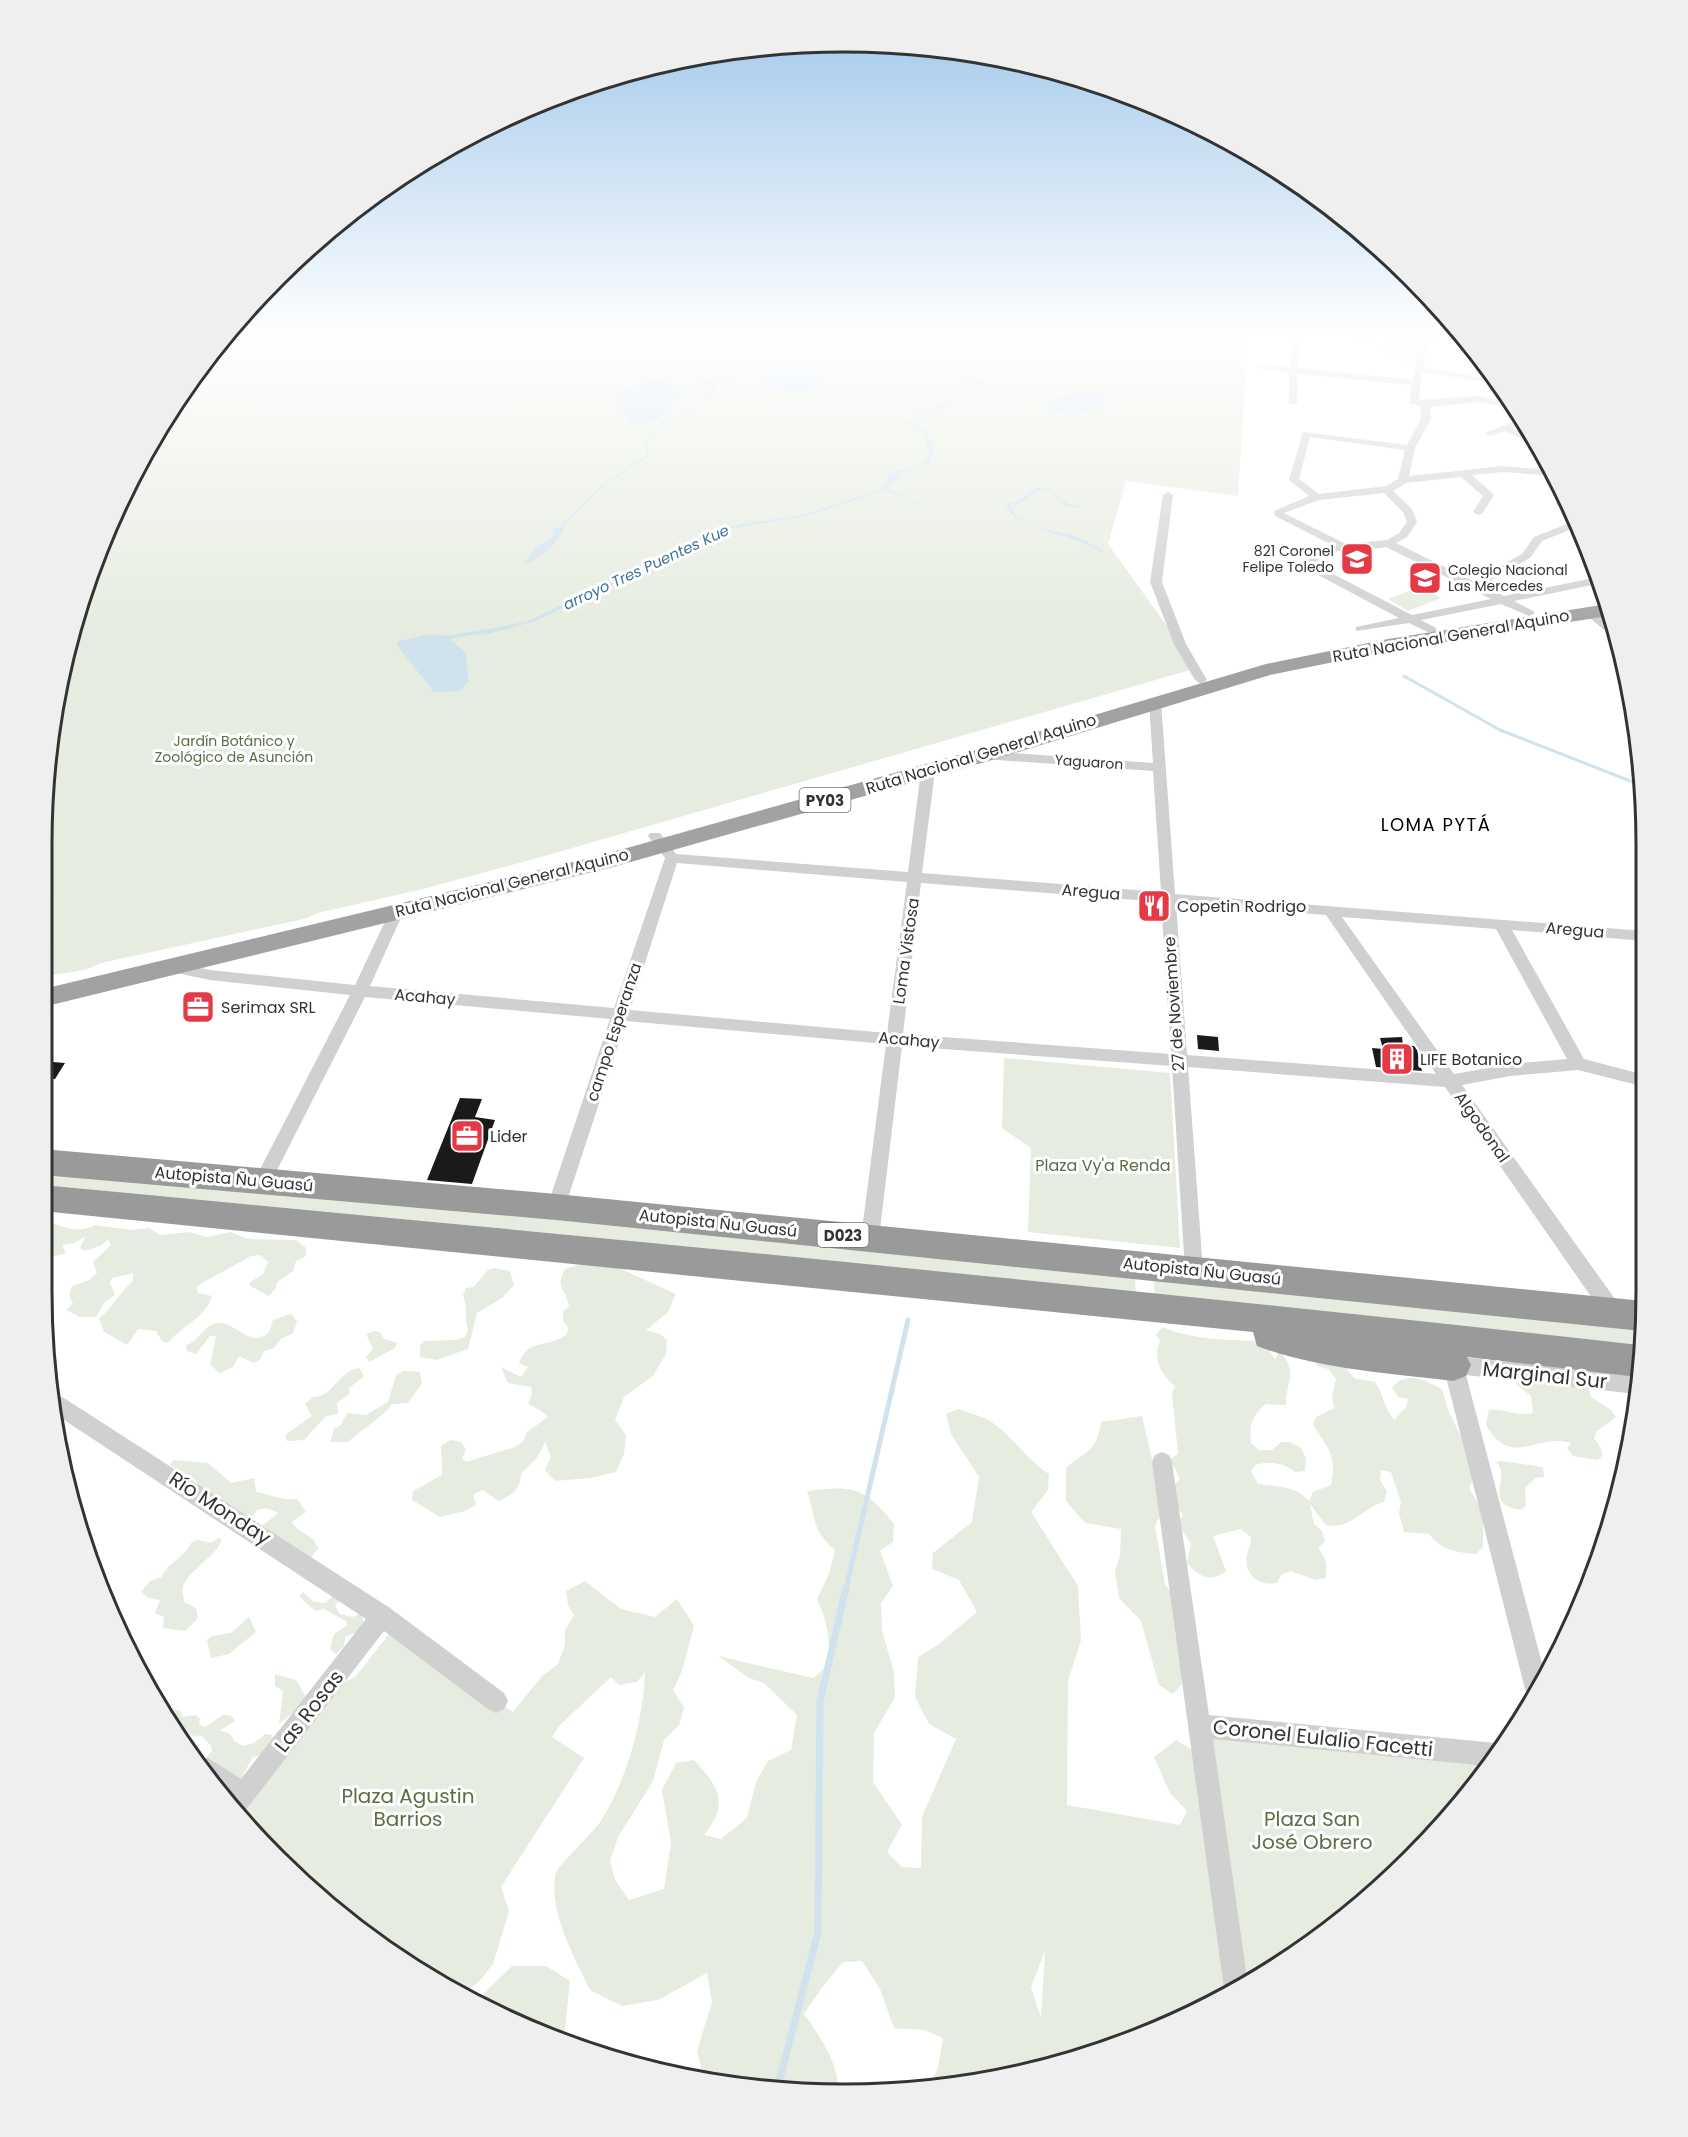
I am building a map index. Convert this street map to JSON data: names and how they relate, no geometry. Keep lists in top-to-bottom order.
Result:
{
  "streets": {
    "highway": [
      "Ruta Nacional General Aquino",
      "PY03",
      "Autopista Ñu Guasú",
      "D023"
    ],
    "street": [
      "Yaguaron",
      "Aregua",
      "Loma Vistosa",
      "Acahay",
      "27 de Noviembre",
      "campo Esperanza",
      "Algodonal",
      "Marginal Sur",
      "Río Monday",
      "Las Rosas",
      "Coronel Eulalio Facetti"
    ]
  },
  "crossings": [
    ["Ruta Nacional General Aquino", "Yaguaron"],
    ["Ruta Nacional General Aquino", "Aregua"],
    ["Ruta Nacional General Aquino", "Loma Vistosa"],
    ["Ruta Nacional General Aquino", "Acahay"],
    ["Ruta Nacional General Aquino", "27 de Noviembre"],
    ["Ruta Nacional General Aquino", "campo Esperanza"],
    ["Yaguaron", "27 de Noviembre"],
    ["Aregua", "Loma Vistosa"],
    ["Aregua", "27 de Noviembre"],
    ["Aregua", "campo Esperanza"],
    ["Aregua", "Algodonal"],
    ["Loma Vistosa", "Acahay"],
    ["Loma Vistosa", "Autopista Ñu Guasú"],
    ["Acahay", "27 de Noviembre"],
    ["Acahay", "campo Esperanza"],
    ["Acahay", "Algodonal"],
    ["27 de Noviembre", "Autopista Ñu Guasú"],
    ["campo Esperanza", "Autopista Ñu Guasú"],
    ["Algodonal", "Autopista Ñu Guasú"],
    ["Río Monday", "Las Rosas"]
  ],
  "districts": ["LOMA PYTÁ"],
  "water": ["arroyo Tres Puentes Kue"],
  "parks": [
    "Jardín Botánico y Zoológico de Asunción",
    "Plaza Vy'a Renda",
    "Plaza Agustin Barrios",
    "Plaza San José Obrero"
  ],
  "places": {
    "school or university": ["821 Coronel Felipe Toledo", "Colegio Nacional Las Mercedes"],
    "restaurant": ["Copetin Rodrigo"],
    "office": ["Serimax SRL", "Lider"],
    "building": ["LIFE Botanico"]
  }
}
